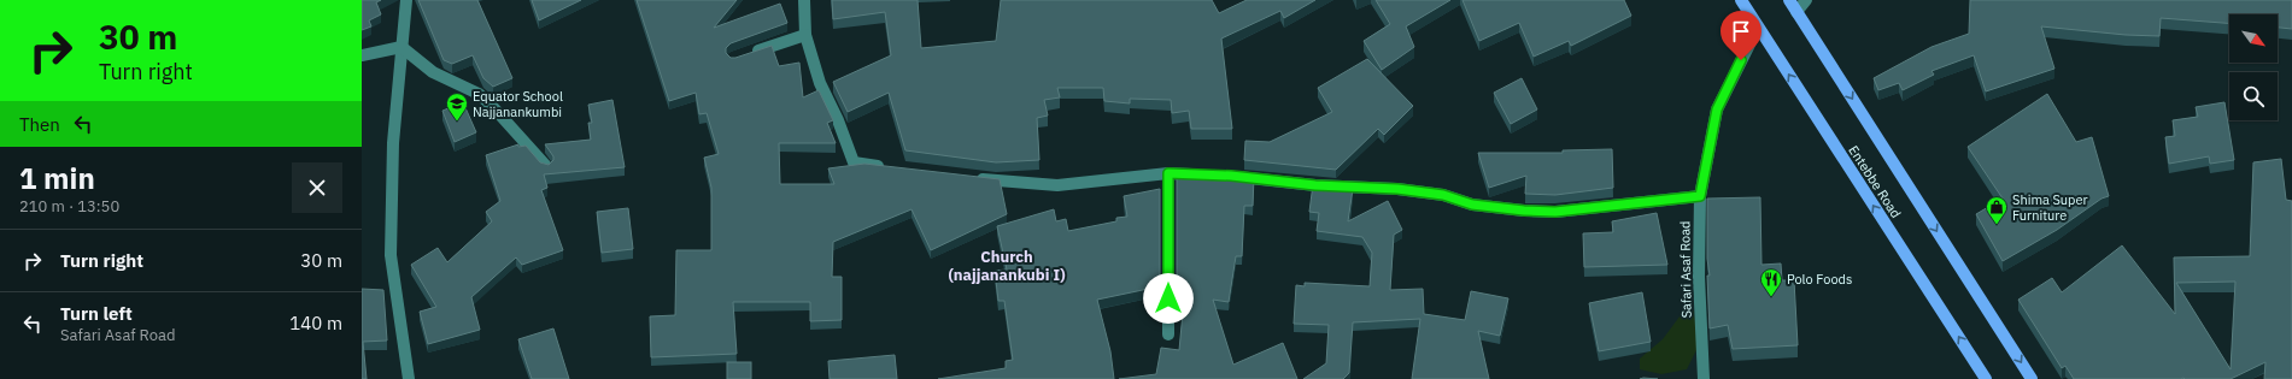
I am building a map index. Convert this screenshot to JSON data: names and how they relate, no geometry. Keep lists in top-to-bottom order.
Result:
{
  "streets": {
    "main road": ["Entebbe Road"],
    "street": ["Safari Asaf Road"]
  },
  "crossings": [
    ["Entebbe Road", "Safari Asaf Road"]
  ],
  "districts": ["Church (najjanankubi I)"],
  "places": {
    "school or university": ["Equator School Najjanankumbi"],
    "shop": ["Shima Super Furniture"],
    "restaurant": ["Polo Foods"]
  },
  "north": "bottom right",
  "page": {
    "turn": ["30 m", "Turn right"],
    "then": "Then",
    "heading": ["1 min", "210 m · 13:50"],
    "list": [
      {
        "name": "Turn right",
        "value": "30 m"
      },
      {
        "name": "Turn left",
        "note": "Safari Asaf Road",
        "value": "140 m"
      }
    ]
  }
}
